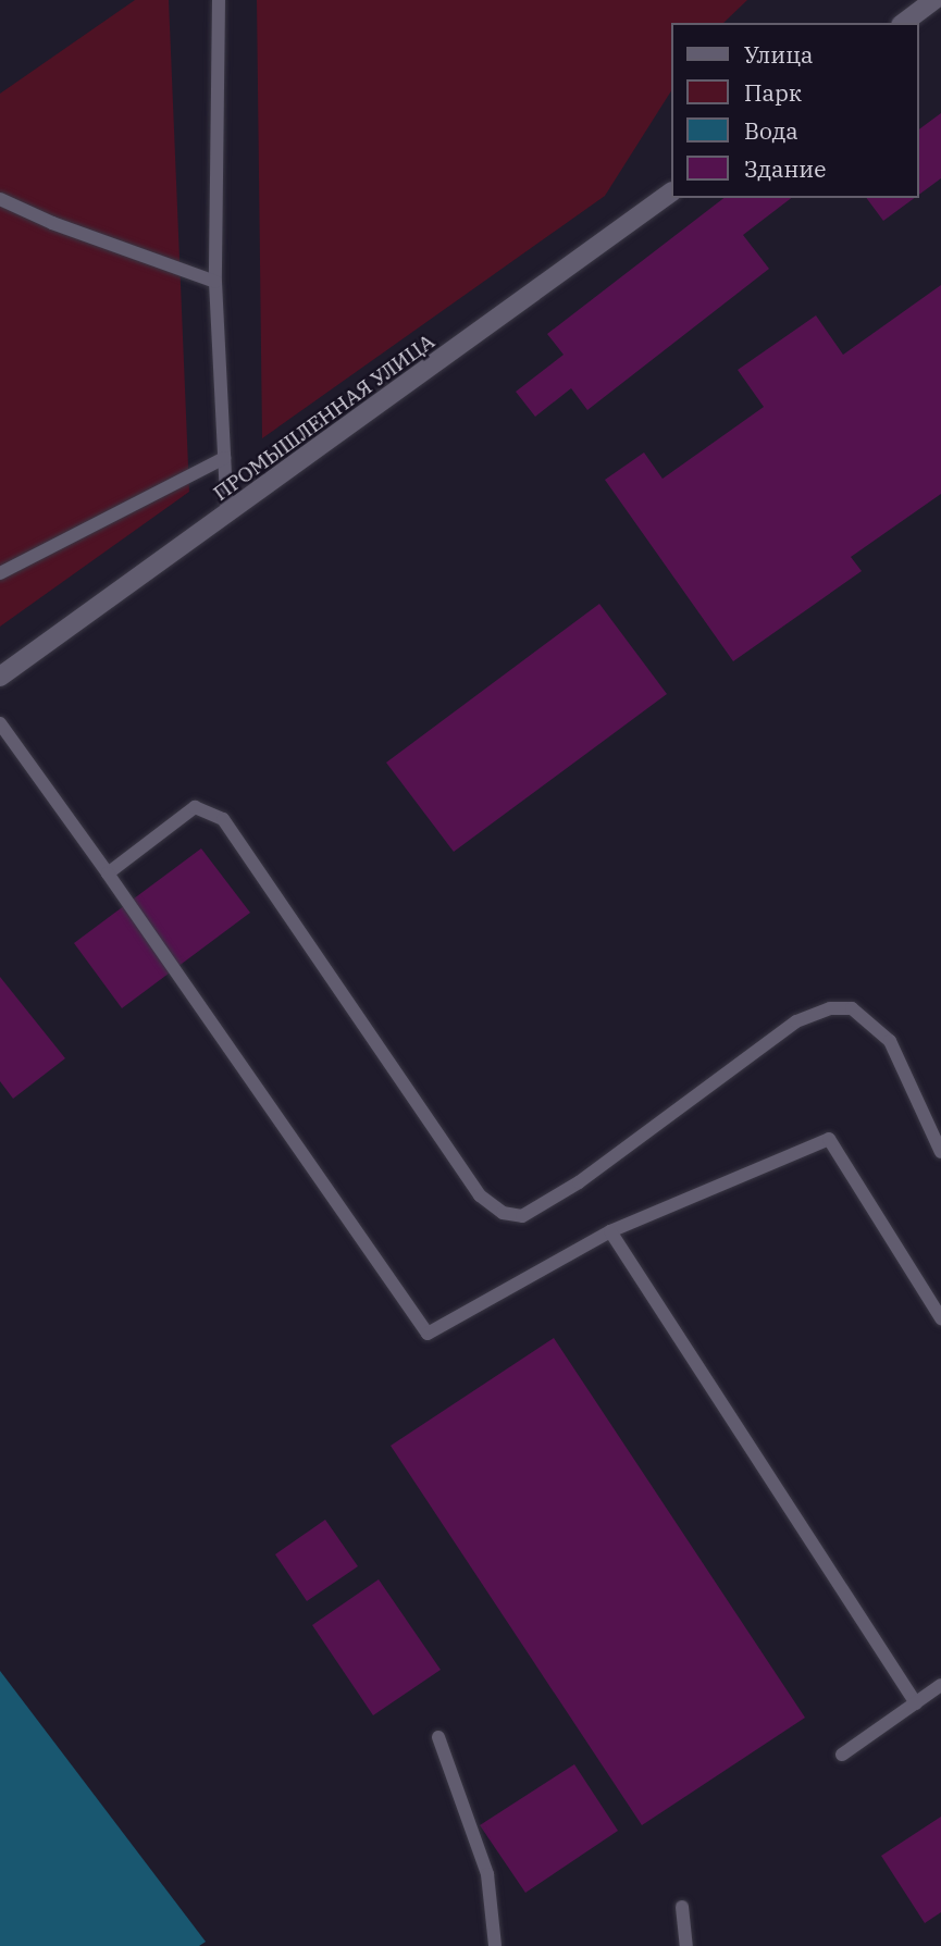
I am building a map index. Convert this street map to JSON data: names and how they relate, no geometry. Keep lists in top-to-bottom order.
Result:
{
  "streets": {
    "street": ["ПРОМЫШЛЕННАЯ УЛИЦА"]
  },
  "legend": [
    "Улица",
    "Парк",
    "Вода",
    "Здание"
  ]
}
